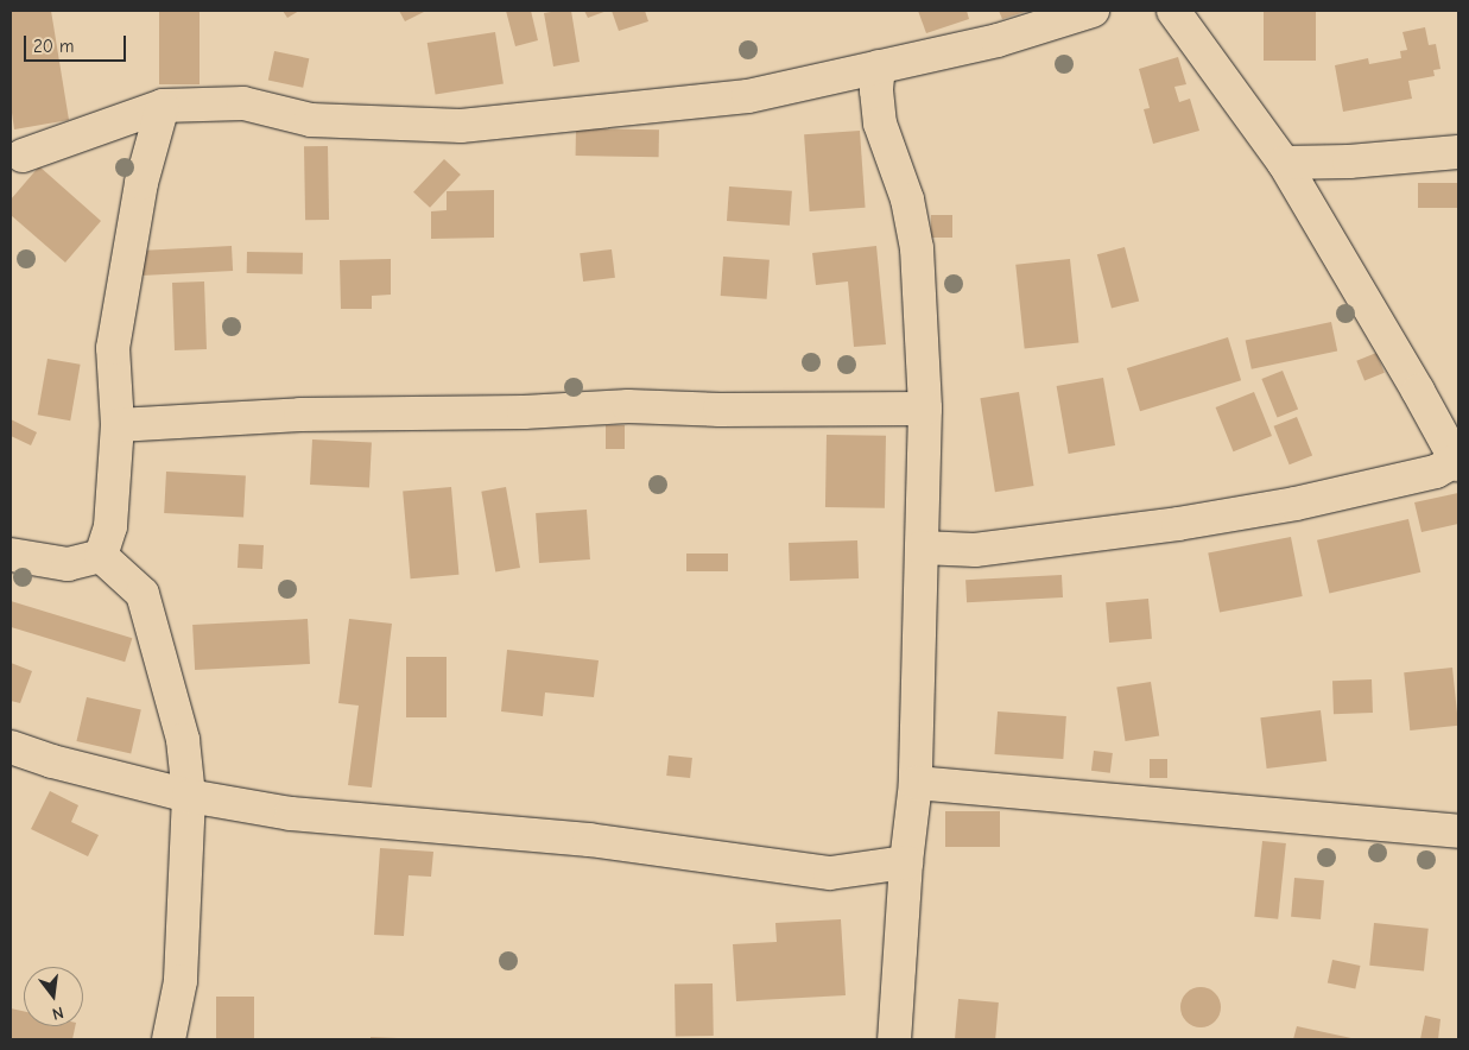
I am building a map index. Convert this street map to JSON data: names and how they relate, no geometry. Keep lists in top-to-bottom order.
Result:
{
  "scale_bar": "20 m",
  "north": "bottom"
}
